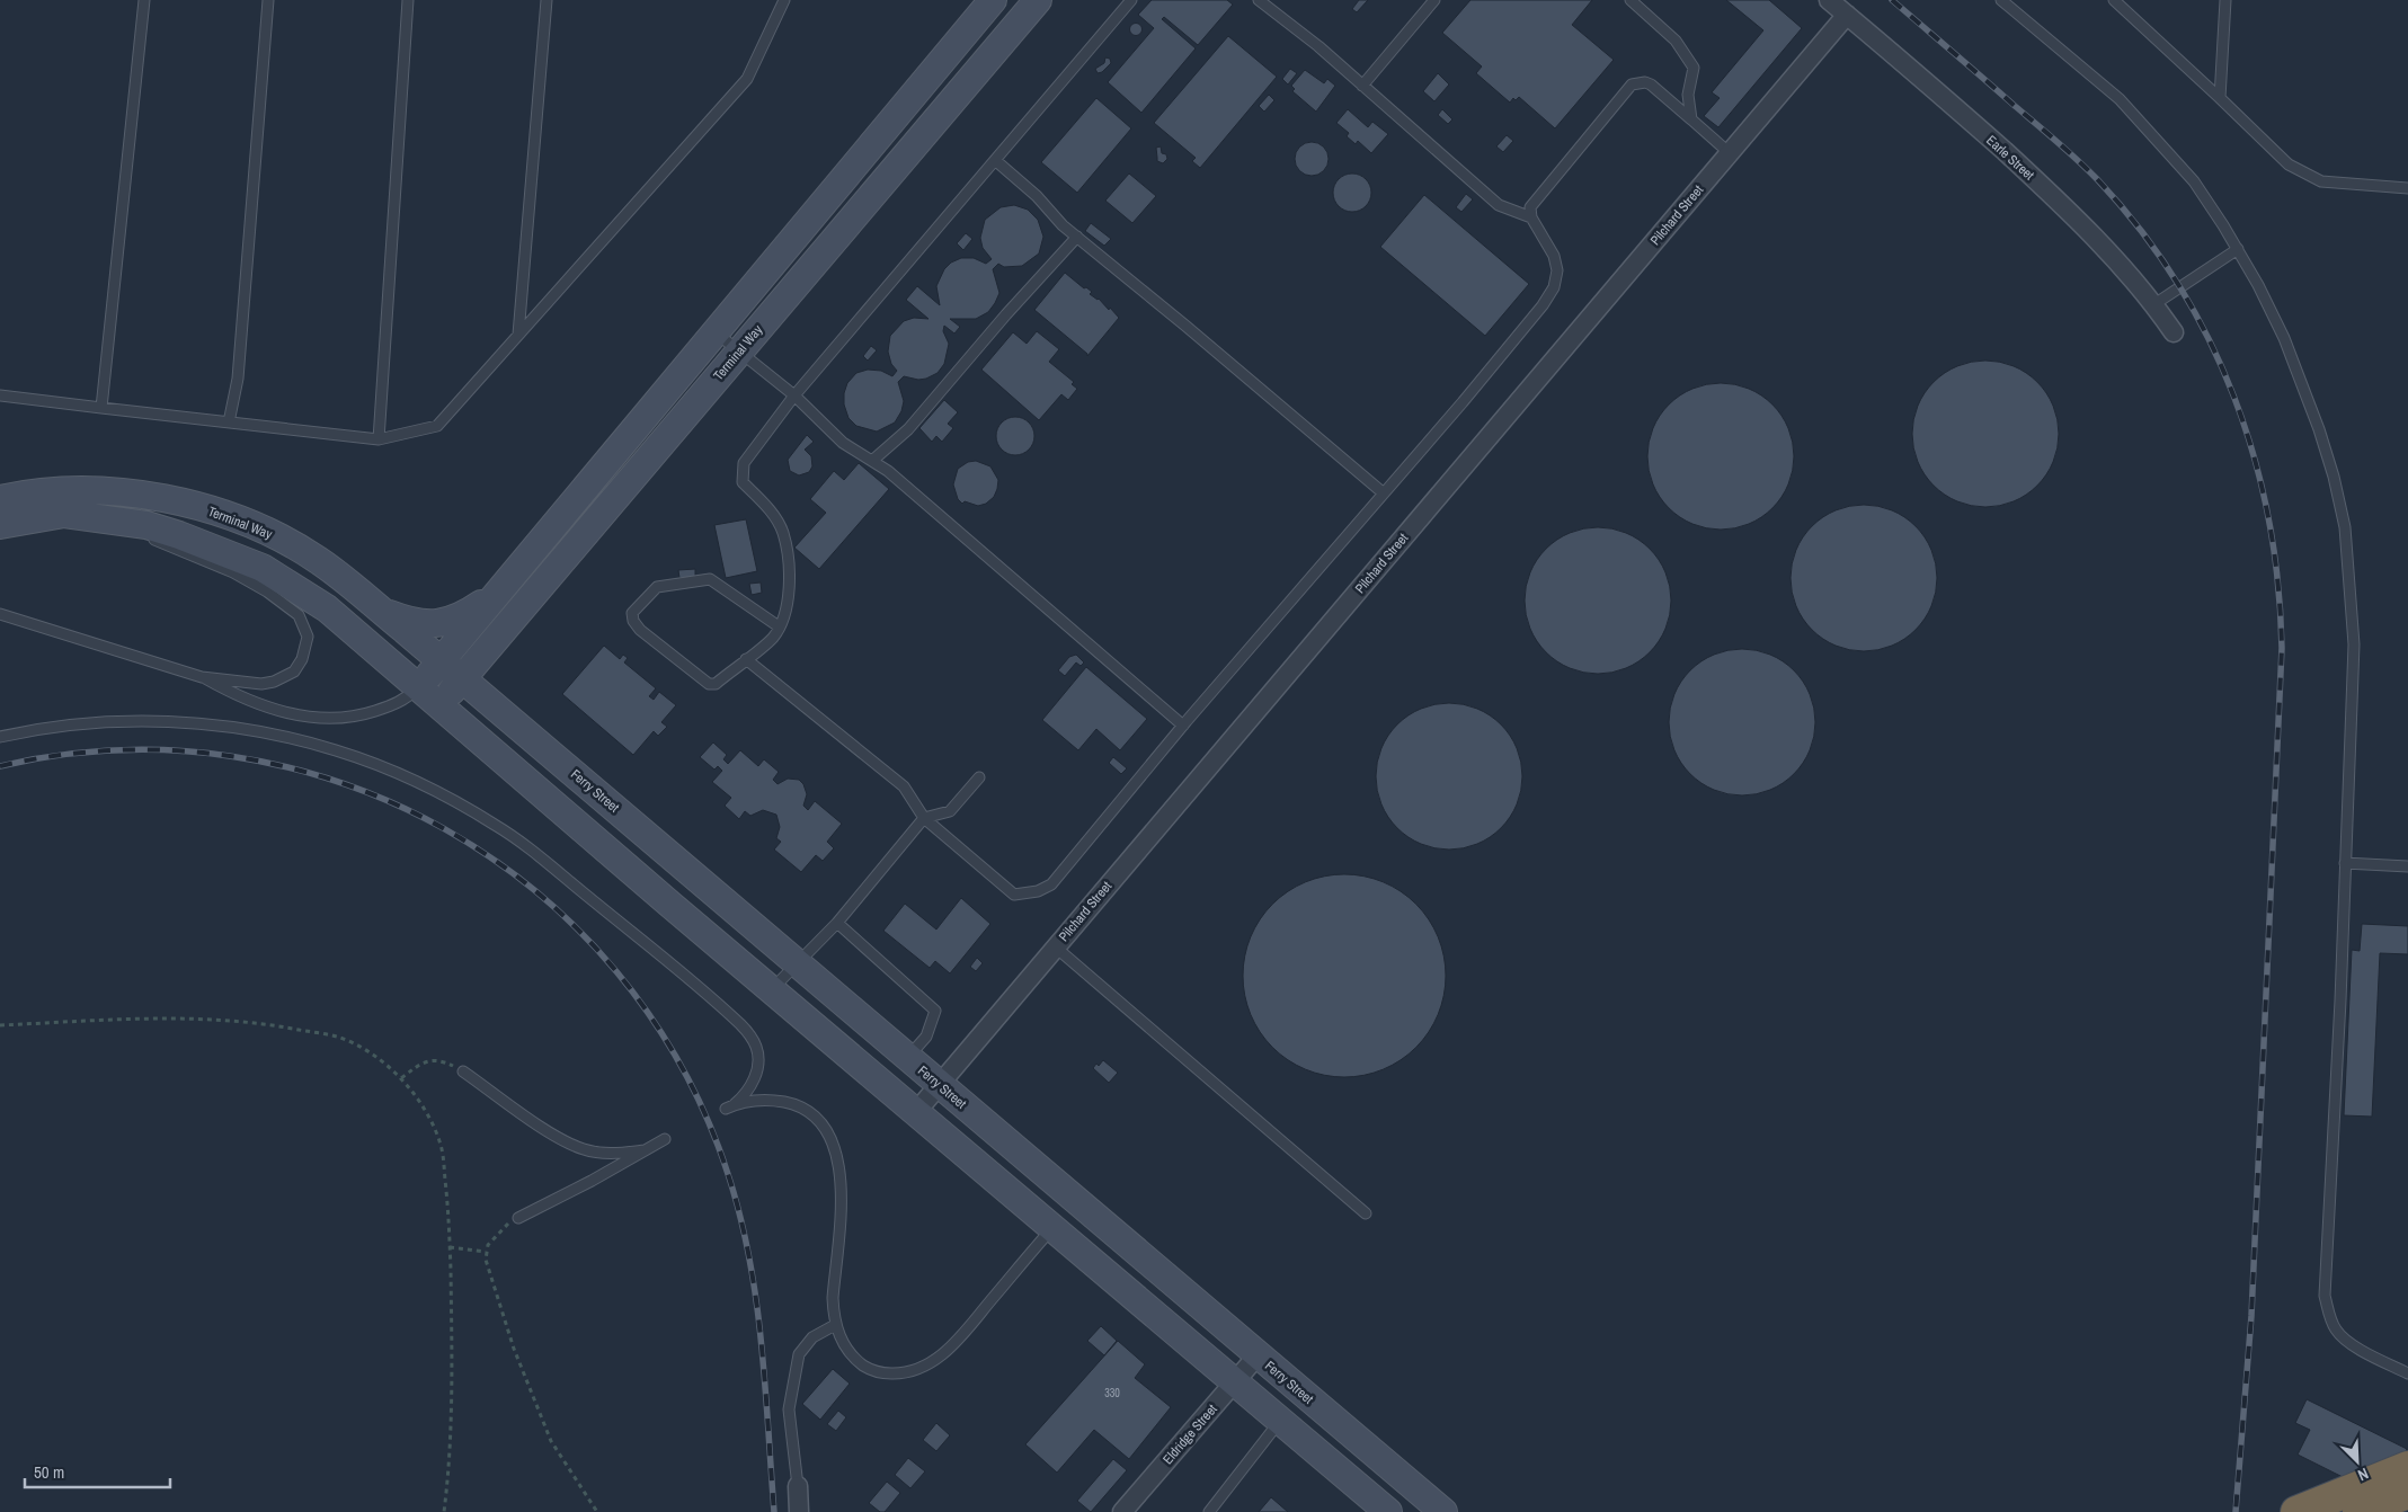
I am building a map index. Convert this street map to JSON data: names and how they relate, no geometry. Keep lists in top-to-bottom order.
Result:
{
  "streets": {
    "main road": ["Terminal Way", "Ferry Street"],
    "street": ["Earle Street", "Pilchard Street", "Eldridge Street"]
  },
  "crossings": [
    ["Earle Street", "Pilchard Street"],
    ["Pilchard Street", "Ferry Street"],
    ["Terminal Way", "Ferry Street"],
    ["Ferry Street", "Eldridge Street"]
  ],
  "house_numbers": ["330"],
  "scale_bar": "50 m",
  "north": "bottom right"
}
